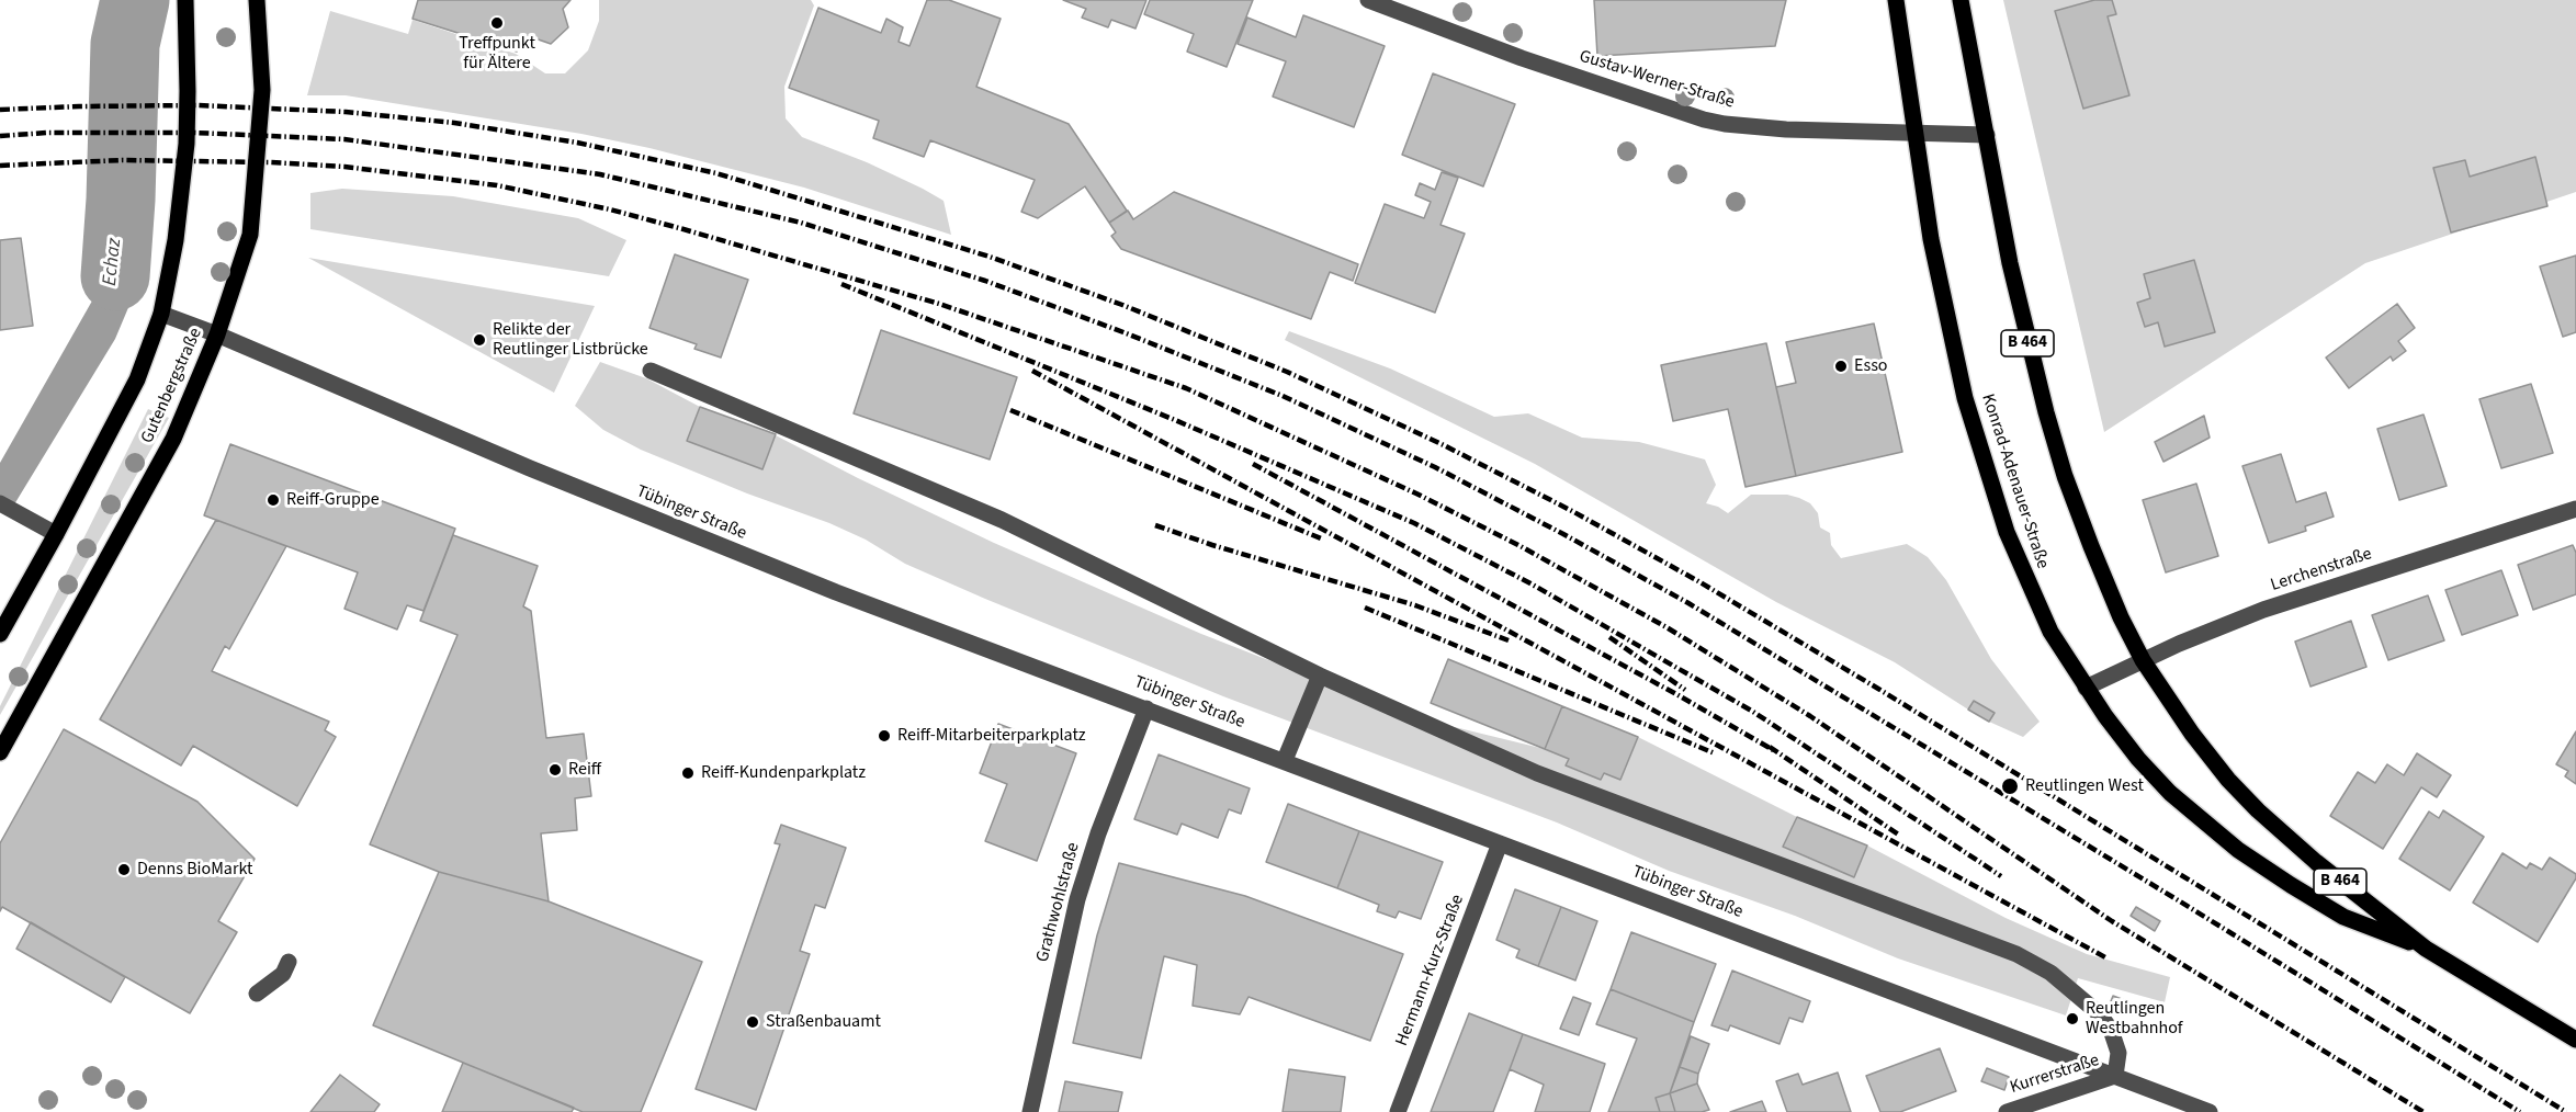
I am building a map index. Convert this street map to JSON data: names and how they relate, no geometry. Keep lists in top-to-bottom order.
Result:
{
  "streets": {
    "main road": ["B 464", "Gutenbergstraße", "Konrad-Adenauer-Straße"],
    "street": [
      "Gustav-Werner-Straße",
      "Tübinger Straße",
      "Lerchenstraße",
      "Grathwohlstraße",
      "Hermann-Kurz-Straße",
      "Kurrerstraße"
    ]
  },
  "crossings": [
    ["Gustav-Werner-Straße", "Konrad-Adenauer-Straße"],
    ["Gutenbergstraße", "Tübinger Straße"],
    ["Konrad-Adenauer-Straße", "Lerchenstraße"],
    ["Tübinger Straße", "Grathwohlstraße"],
    ["Tübinger Straße", "Hermann-Kurz-Straße"],
    ["Tübinger Straße", "Kurrerstraße"]
  ],
  "water": ["Echaz"],
  "places": [
    "Treffpunkt für Ältere",
    "Relikte der Reutlinger Listbrücke",
    "Esso",
    "Reiff-Gruppe",
    "Reiff-Mitarbeiterparkplatz",
    "Reiff",
    "Reiff-Kundenparkplatz",
    "Reutlingen West",
    "Denns BioMarkt",
    "Reutlingen Westbahnhof",
    "Straßenbauamt"
  ]
}
